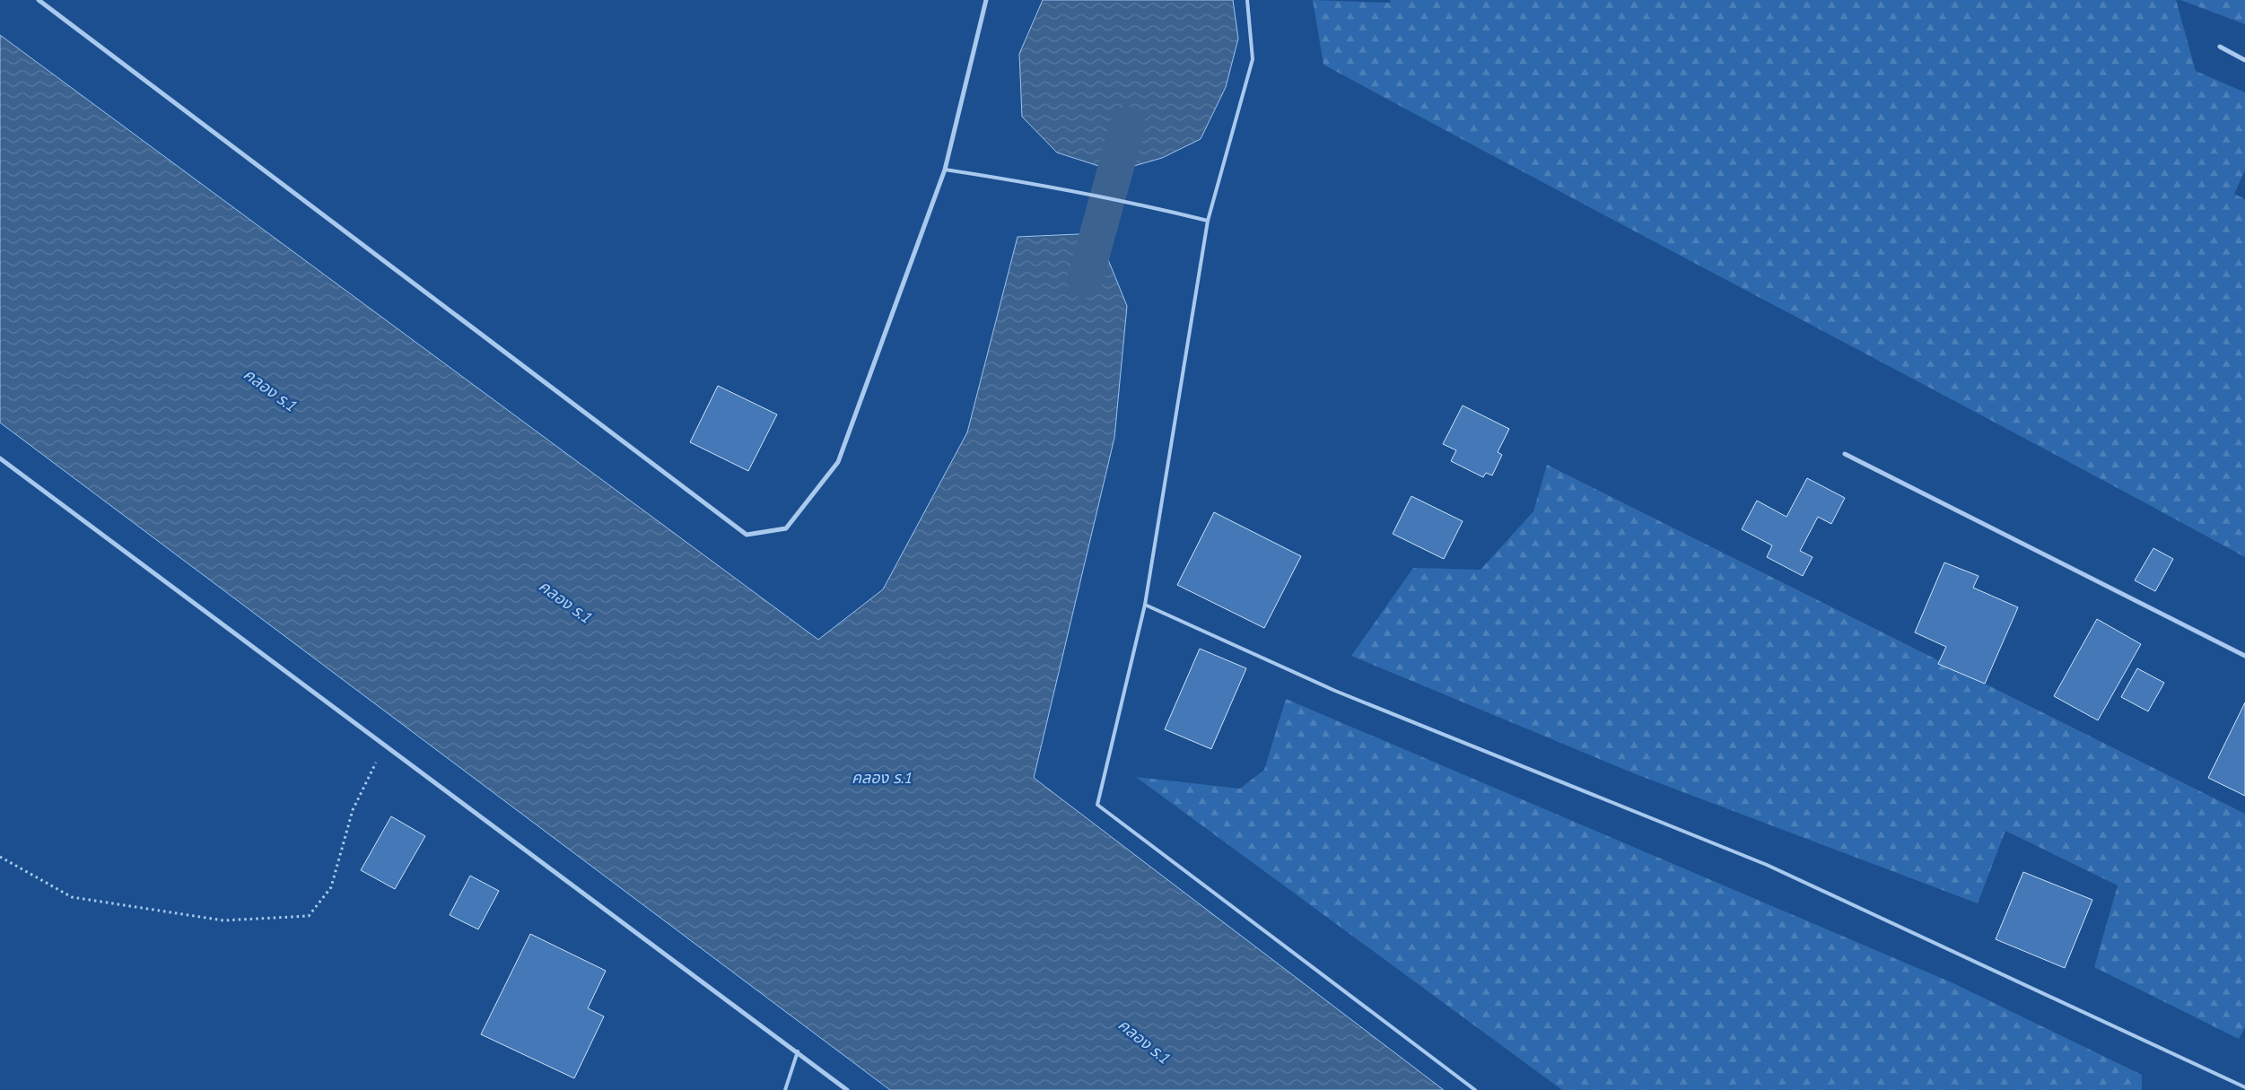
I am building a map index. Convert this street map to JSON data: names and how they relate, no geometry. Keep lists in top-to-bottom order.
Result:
{
  "water": ["คลอง ร.1"]
}
